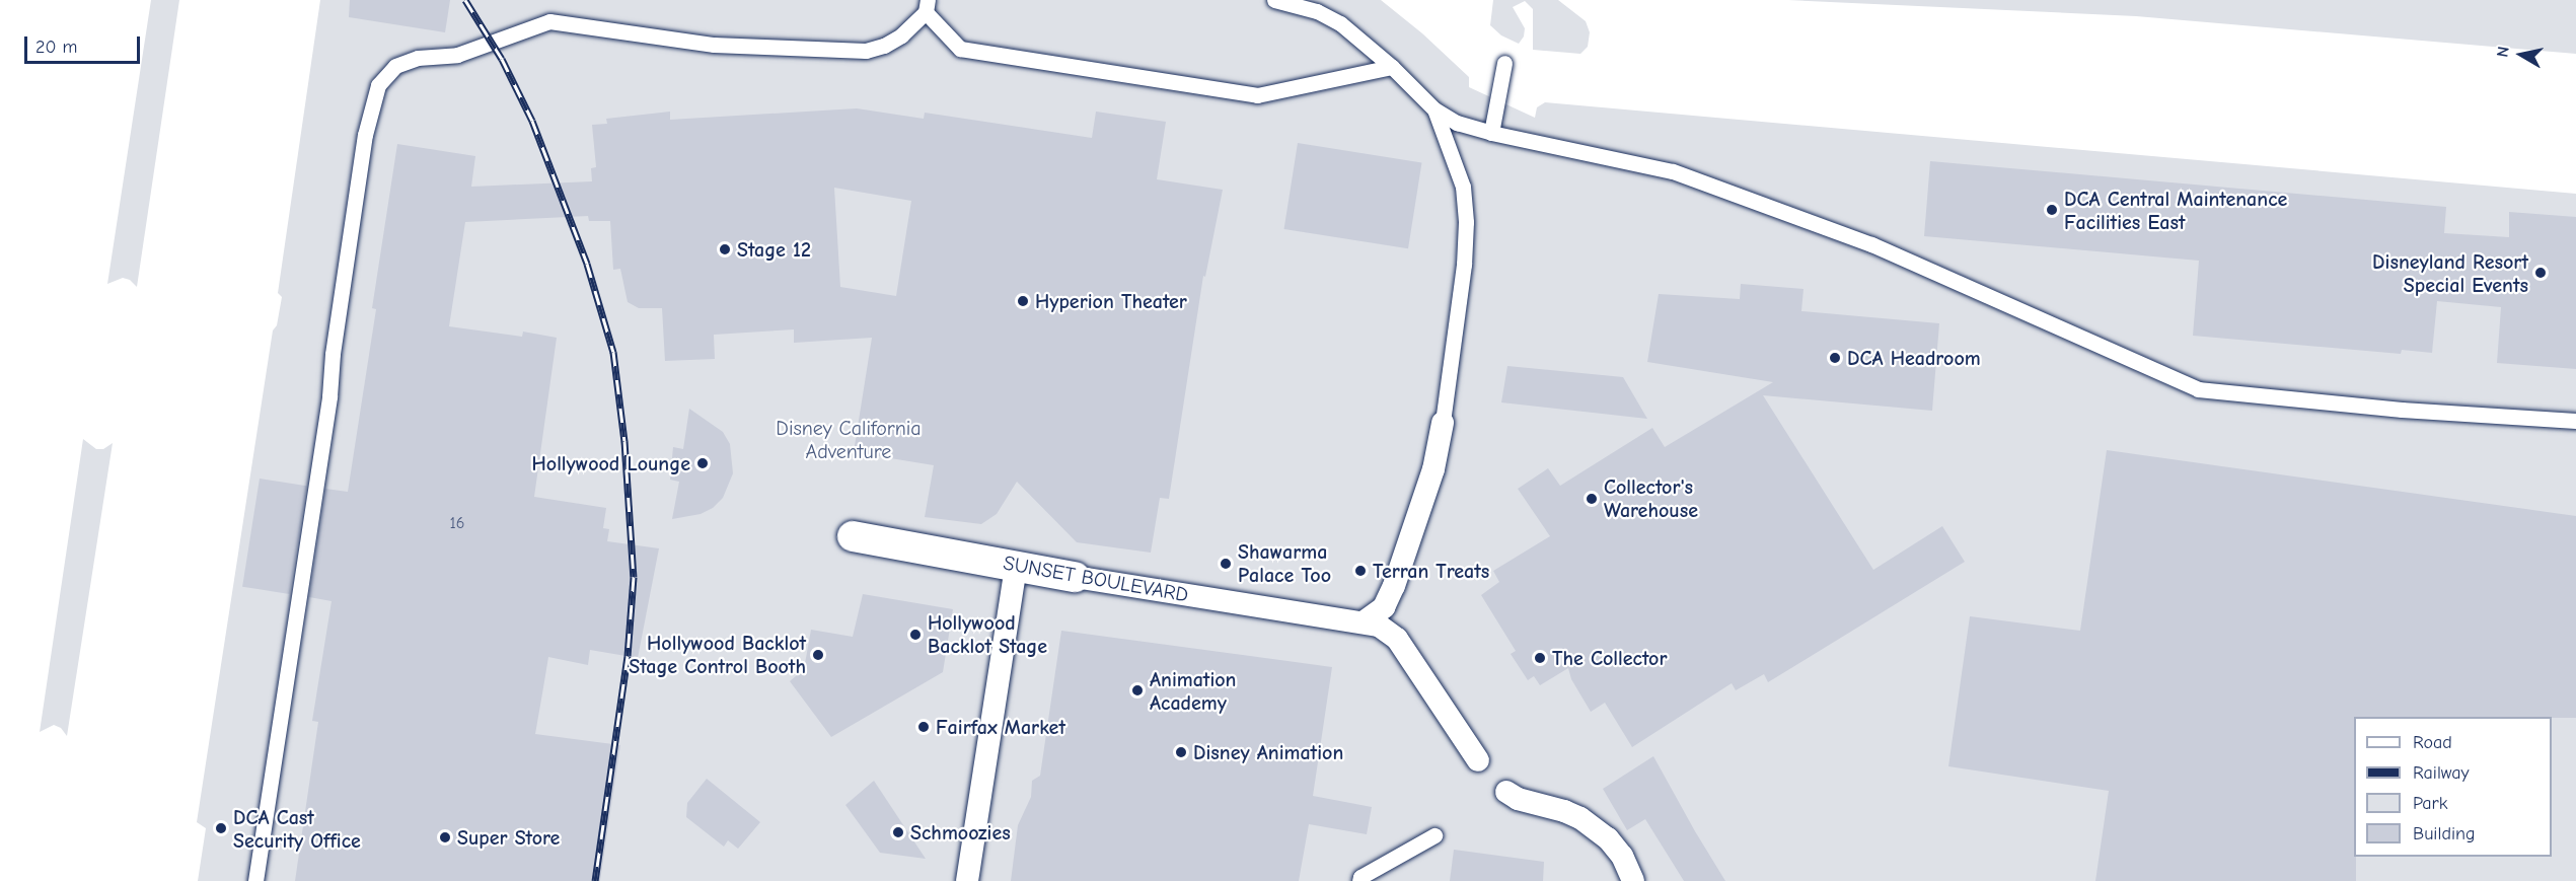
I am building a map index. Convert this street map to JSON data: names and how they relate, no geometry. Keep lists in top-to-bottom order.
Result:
{
  "streets": {
    "street": ["SUNSET BOULEVARD"]
  },
  "parks": ["Disney California Adventure"],
  "places": [
    "DCA Central Maintenance Facilities East",
    "Stage 12",
    "Disneyland Resort Special Events",
    "Hyperion Theater",
    "DCA Headroom",
    "Hollywood Lounge",
    "Collector's Warehouse",
    "Shawarma Palace Too",
    "Terran Treats",
    "Hollywood Backlot Stage",
    "Hollywood Backlot Stage Control Booth",
    "The Collector",
    "Animation Academy",
    "Fairfax Market",
    "Disney Animation",
    "DCA Cast Security Office",
    "Schmoozies",
    "Super Store"
  ],
  "house_numbers": ["16"],
  "legend": [
    "Road",
    "Railway",
    "Park",
    "Building"
  ],
  "scale_bar": "20 m",
  "north": "left"
}
